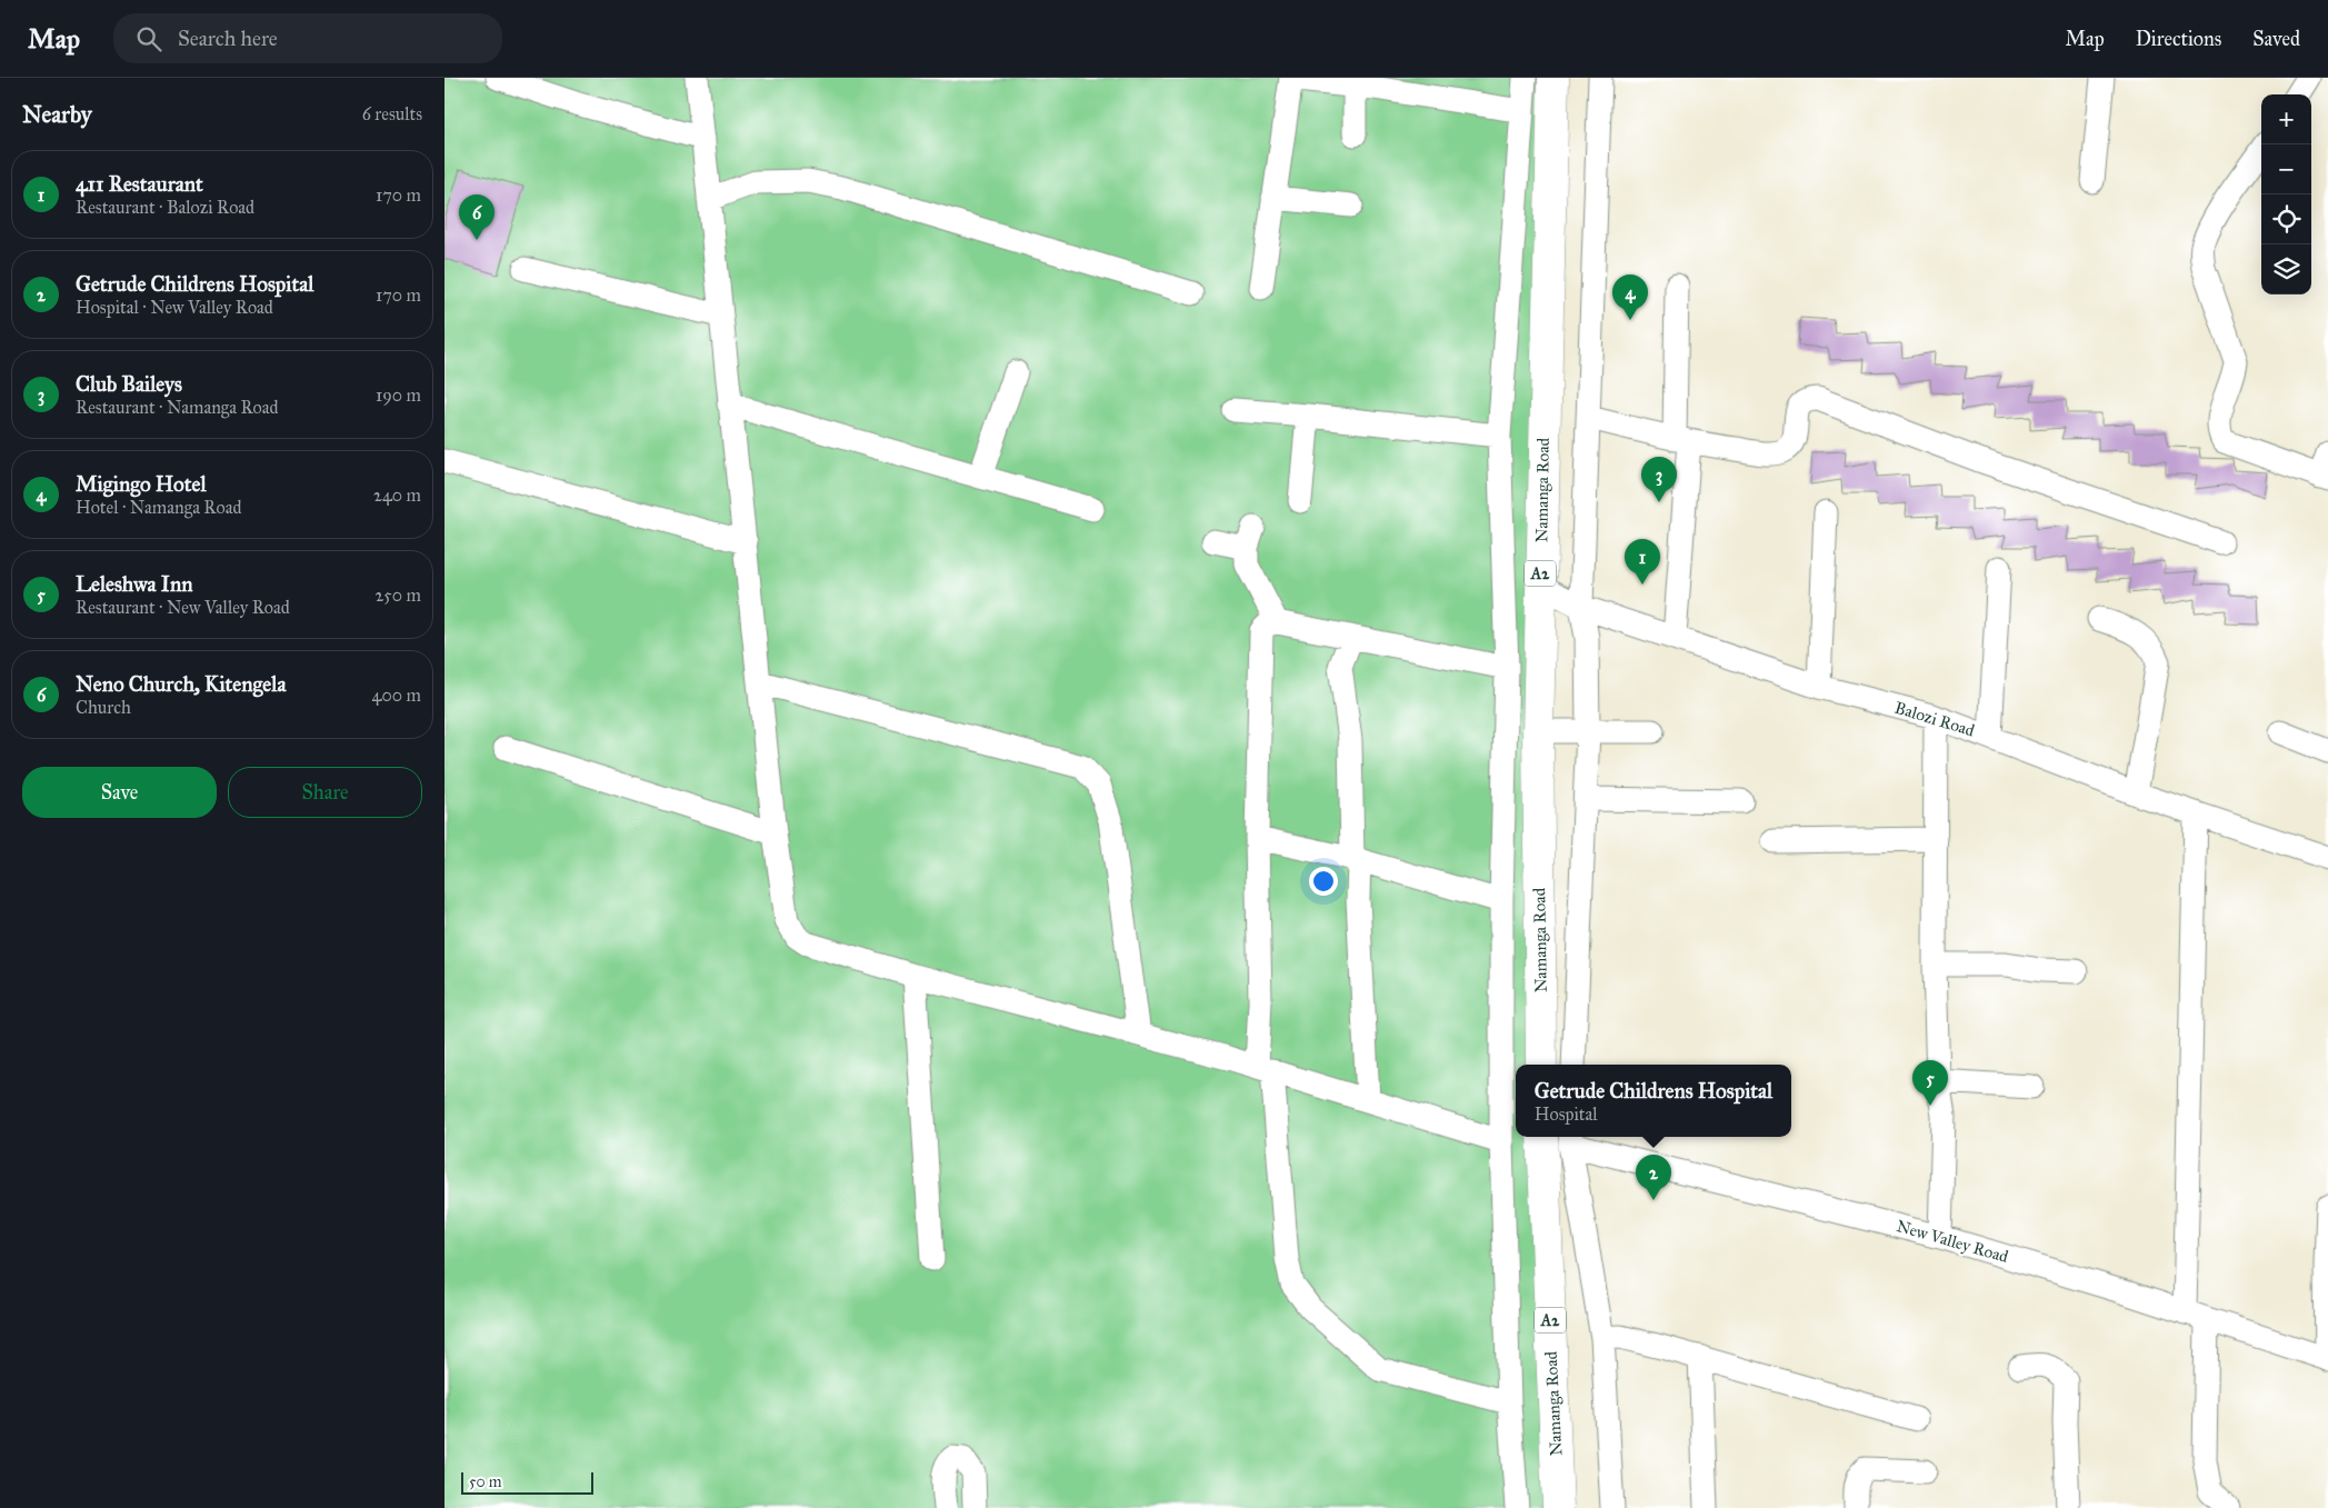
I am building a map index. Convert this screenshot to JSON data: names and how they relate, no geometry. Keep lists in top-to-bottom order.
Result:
{
  "streets": {
    "highway": ["Namanga Road", "A2"],
    "street": ["Balozi Road", "New Valley Road"]
  },
  "crossings": [
    ["Namanga Road", "Balozi Road"]
  ],
  "scale_bar": "50 m",
  "page": {
    "header": "Map",
    "search": "Search here",
    "nav": ["Map", "Directions", "Saved"],
    "heading": ["Nearby", "6 results"],
    "map_buttons": ["+", "−"],
    "list": [
      {
        "mark": "1",
        "name": "411 Restaurant",
        "note": "Restaurant · Balozi Road",
        "value": "170 m"
      },
      {
        "mark": "2",
        "name": "Getrude Childrens Hospital",
        "note": "Hospital · New Valley Road",
        "value": "170 m"
      },
      {
        "mark": "3",
        "name": "Club Baileys",
        "note": "Restaurant · Namanga Road",
        "value": "190 m"
      },
      {
        "mark": "4",
        "name": "Migingo Hotel",
        "note": "Hotel · Namanga Road",
        "value": "240 m"
      },
      {
        "mark": "5",
        "name": "Leleshwa Inn",
        "note": "Restaurant · New Valley Road",
        "value": "250 m"
      },
      {
        "mark": "6",
        "name": "Neno Church, Kitengela",
        "note": "Church",
        "value": "400 m"
      }
    ],
    "pins": [
      "6",
      "4",
      "3",
      "1",
      "5",
      "2"
    ],
    "buttons": ["Save", "Share"],
    "popup": ["Getrude Childrens Hospital", "Hospital"],
    "scale": "50 m"
  }
}
